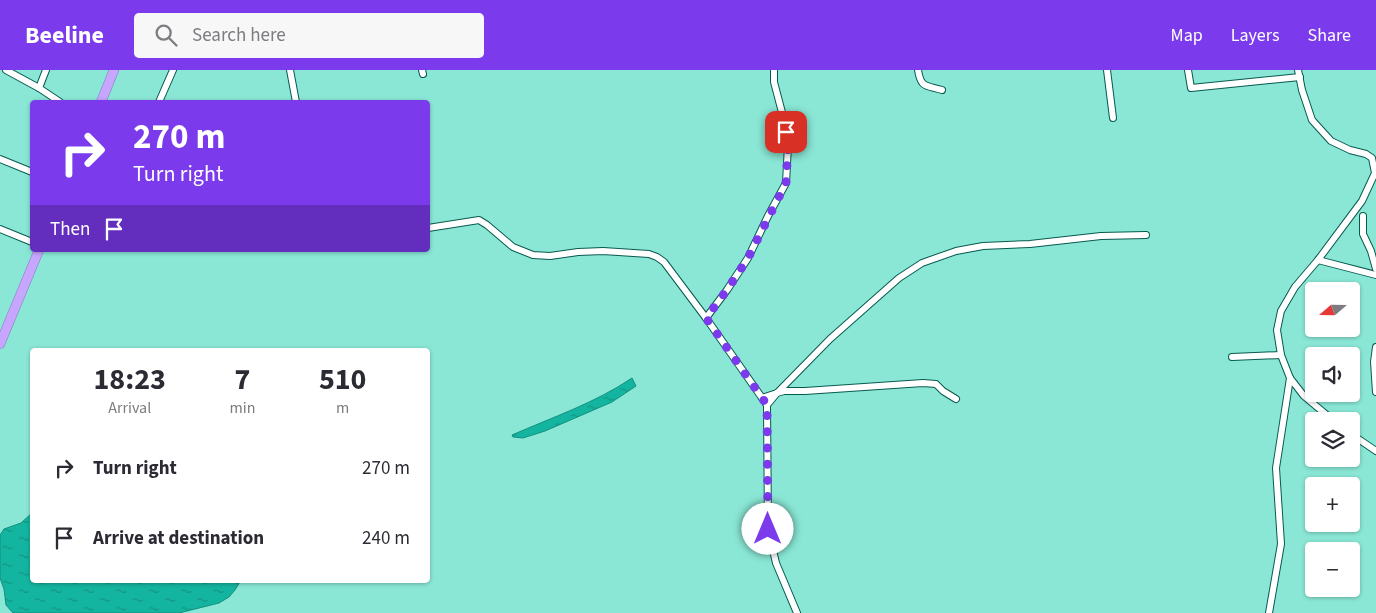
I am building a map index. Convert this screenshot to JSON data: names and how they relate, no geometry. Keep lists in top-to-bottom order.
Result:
{
  "north": "left",
  "page": {
    "header": "Beeline",
    "search": "Search here",
    "nav": ["Map", "Layers", "Share"],
    "turn": ["270 m", "Turn right"],
    "then": "Then",
    "map_buttons": ["+", "−"],
    "eta": [
      "18:23",
      "Arrival",
      "7",
      "min",
      "510",
      "m"
    ],
    "list": [
      {
        "name": "Turn right",
        "value": "270 m"
      },
      {
        "name": "Arrive at destination",
        "value": "240 m"
      }
    ]
  }
}
